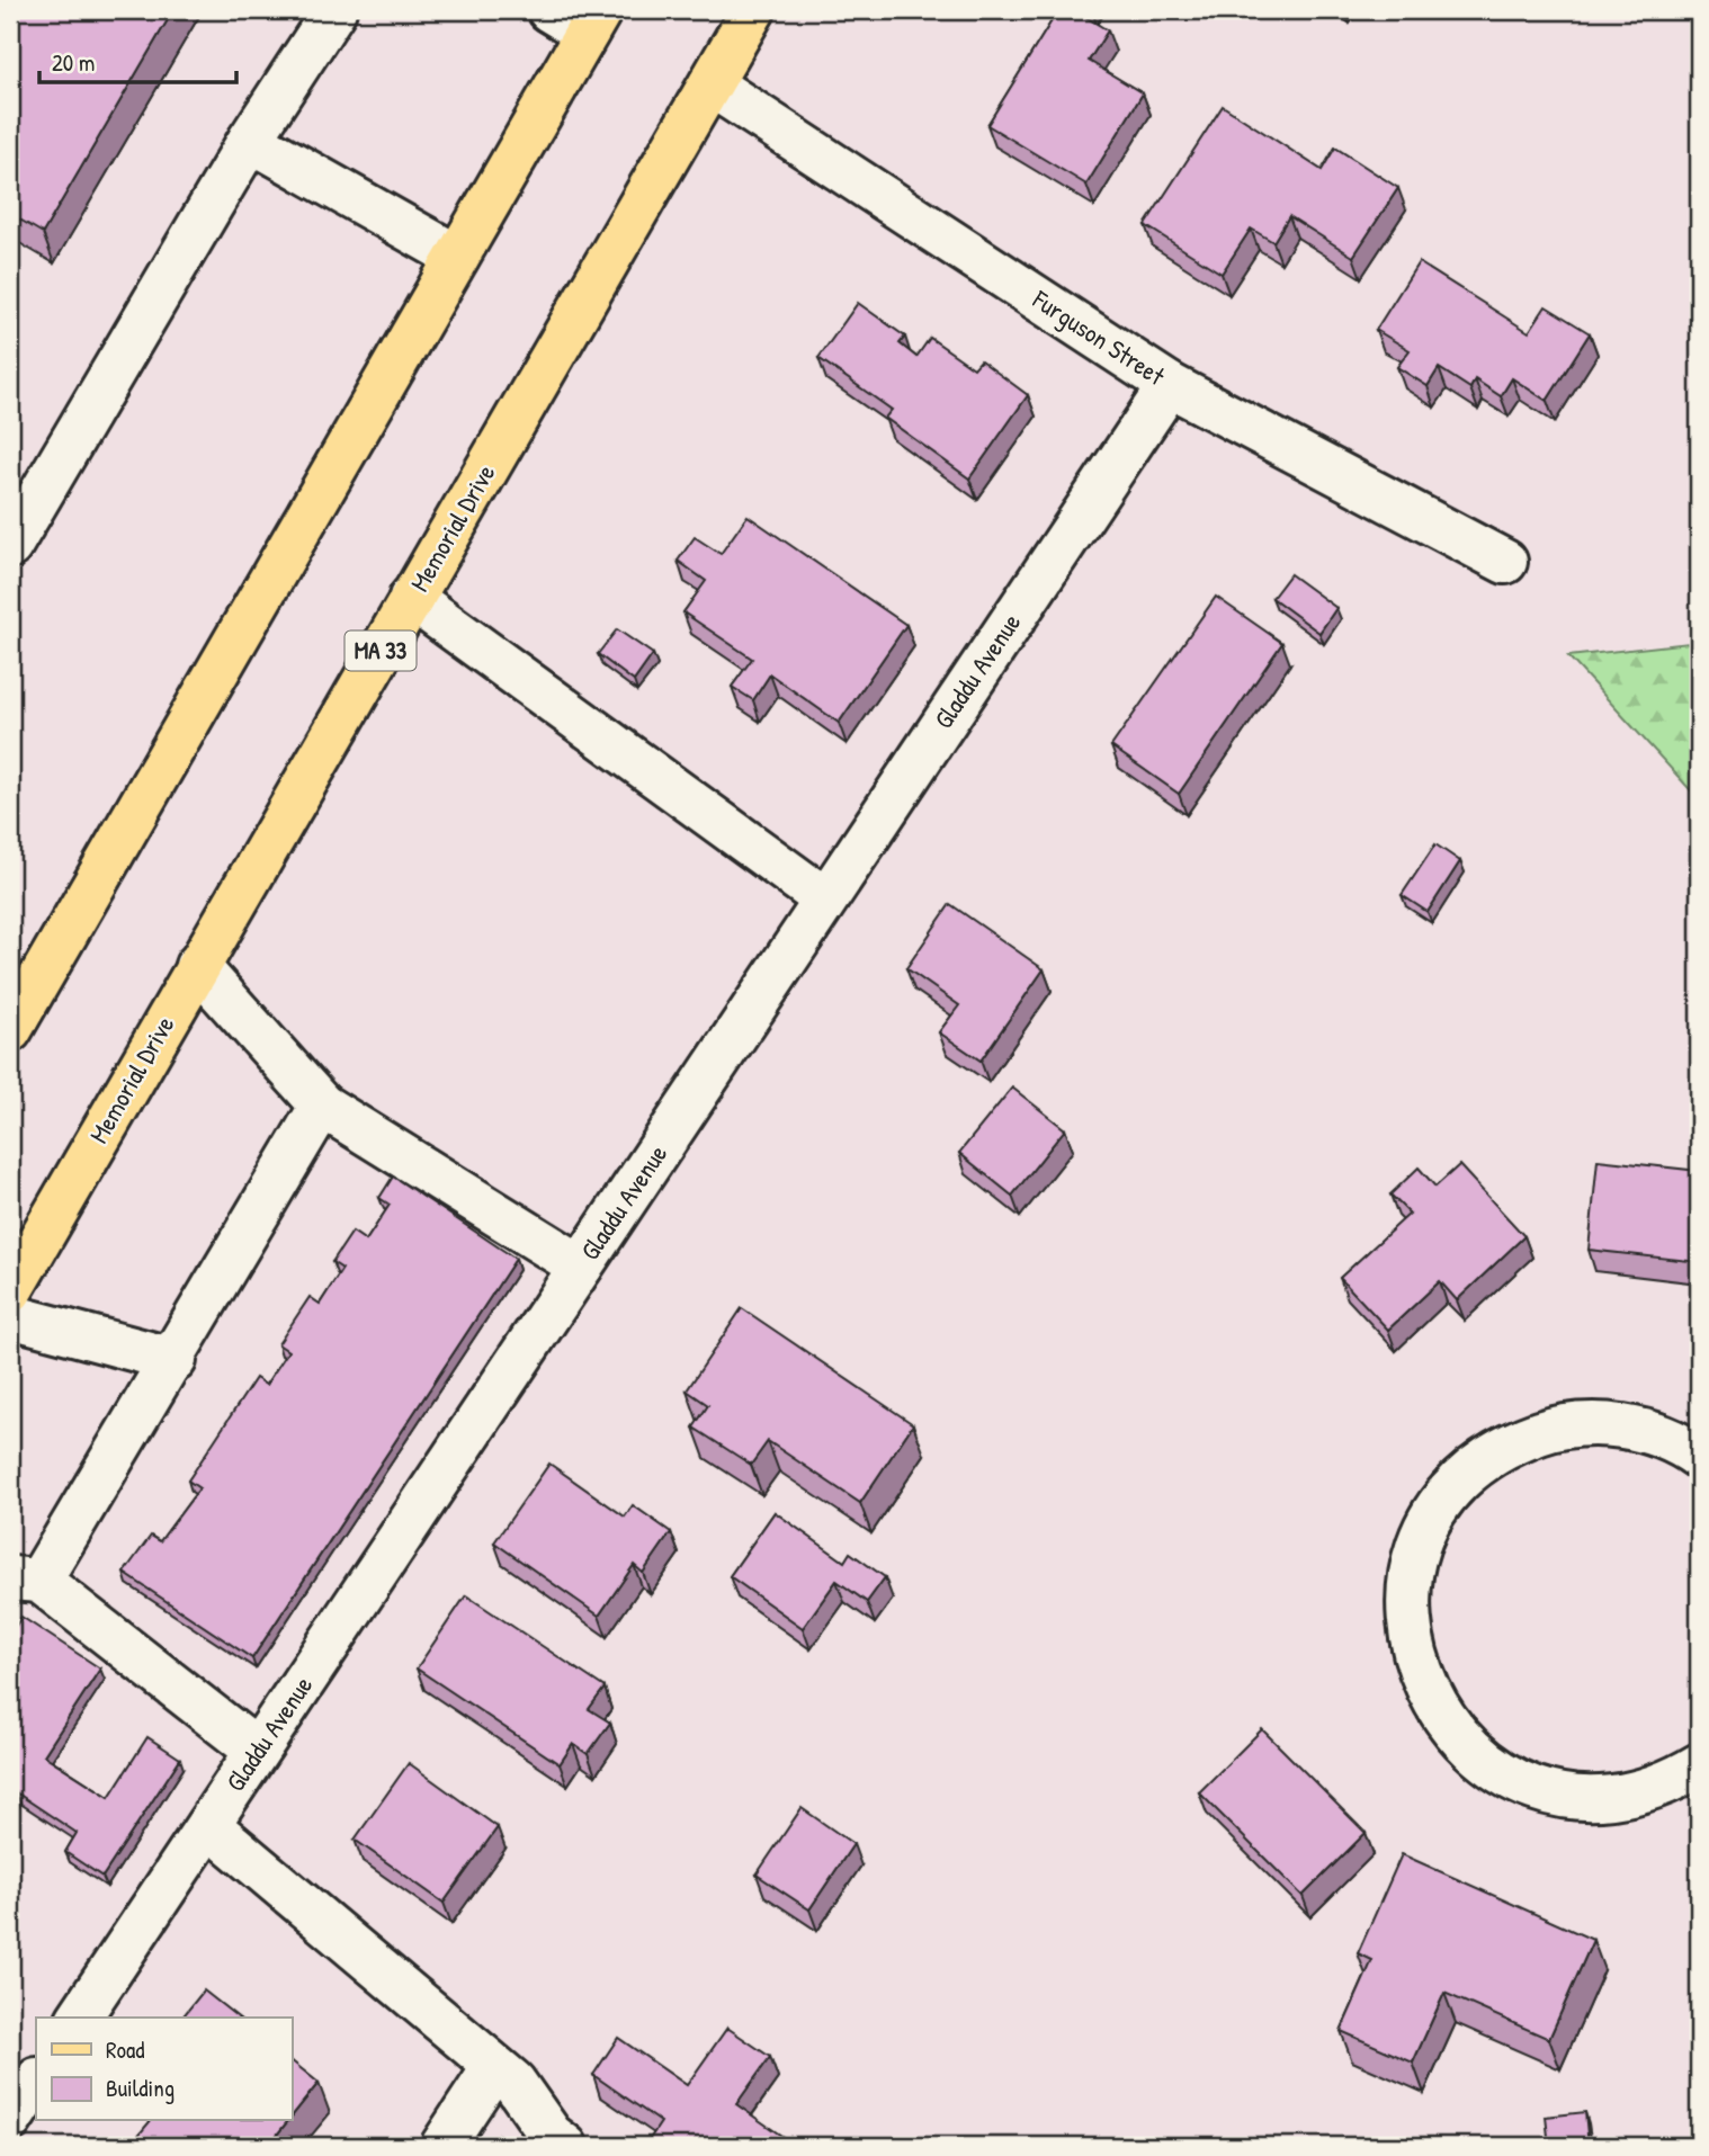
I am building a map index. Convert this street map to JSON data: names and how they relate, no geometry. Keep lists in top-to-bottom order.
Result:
{
  "streets": {
    "main road": ["Memorial Drive", "MA 33"],
    "street": ["Furguson Street", "Gladdu Avenue"]
  },
  "crossings": [
    ["Furguson Street", "Memorial Drive"],
    ["Furguson Street", "Gladdu Avenue"]
  ],
  "legend": ["Road", "Building"],
  "scale_bar": "20 m"
}
